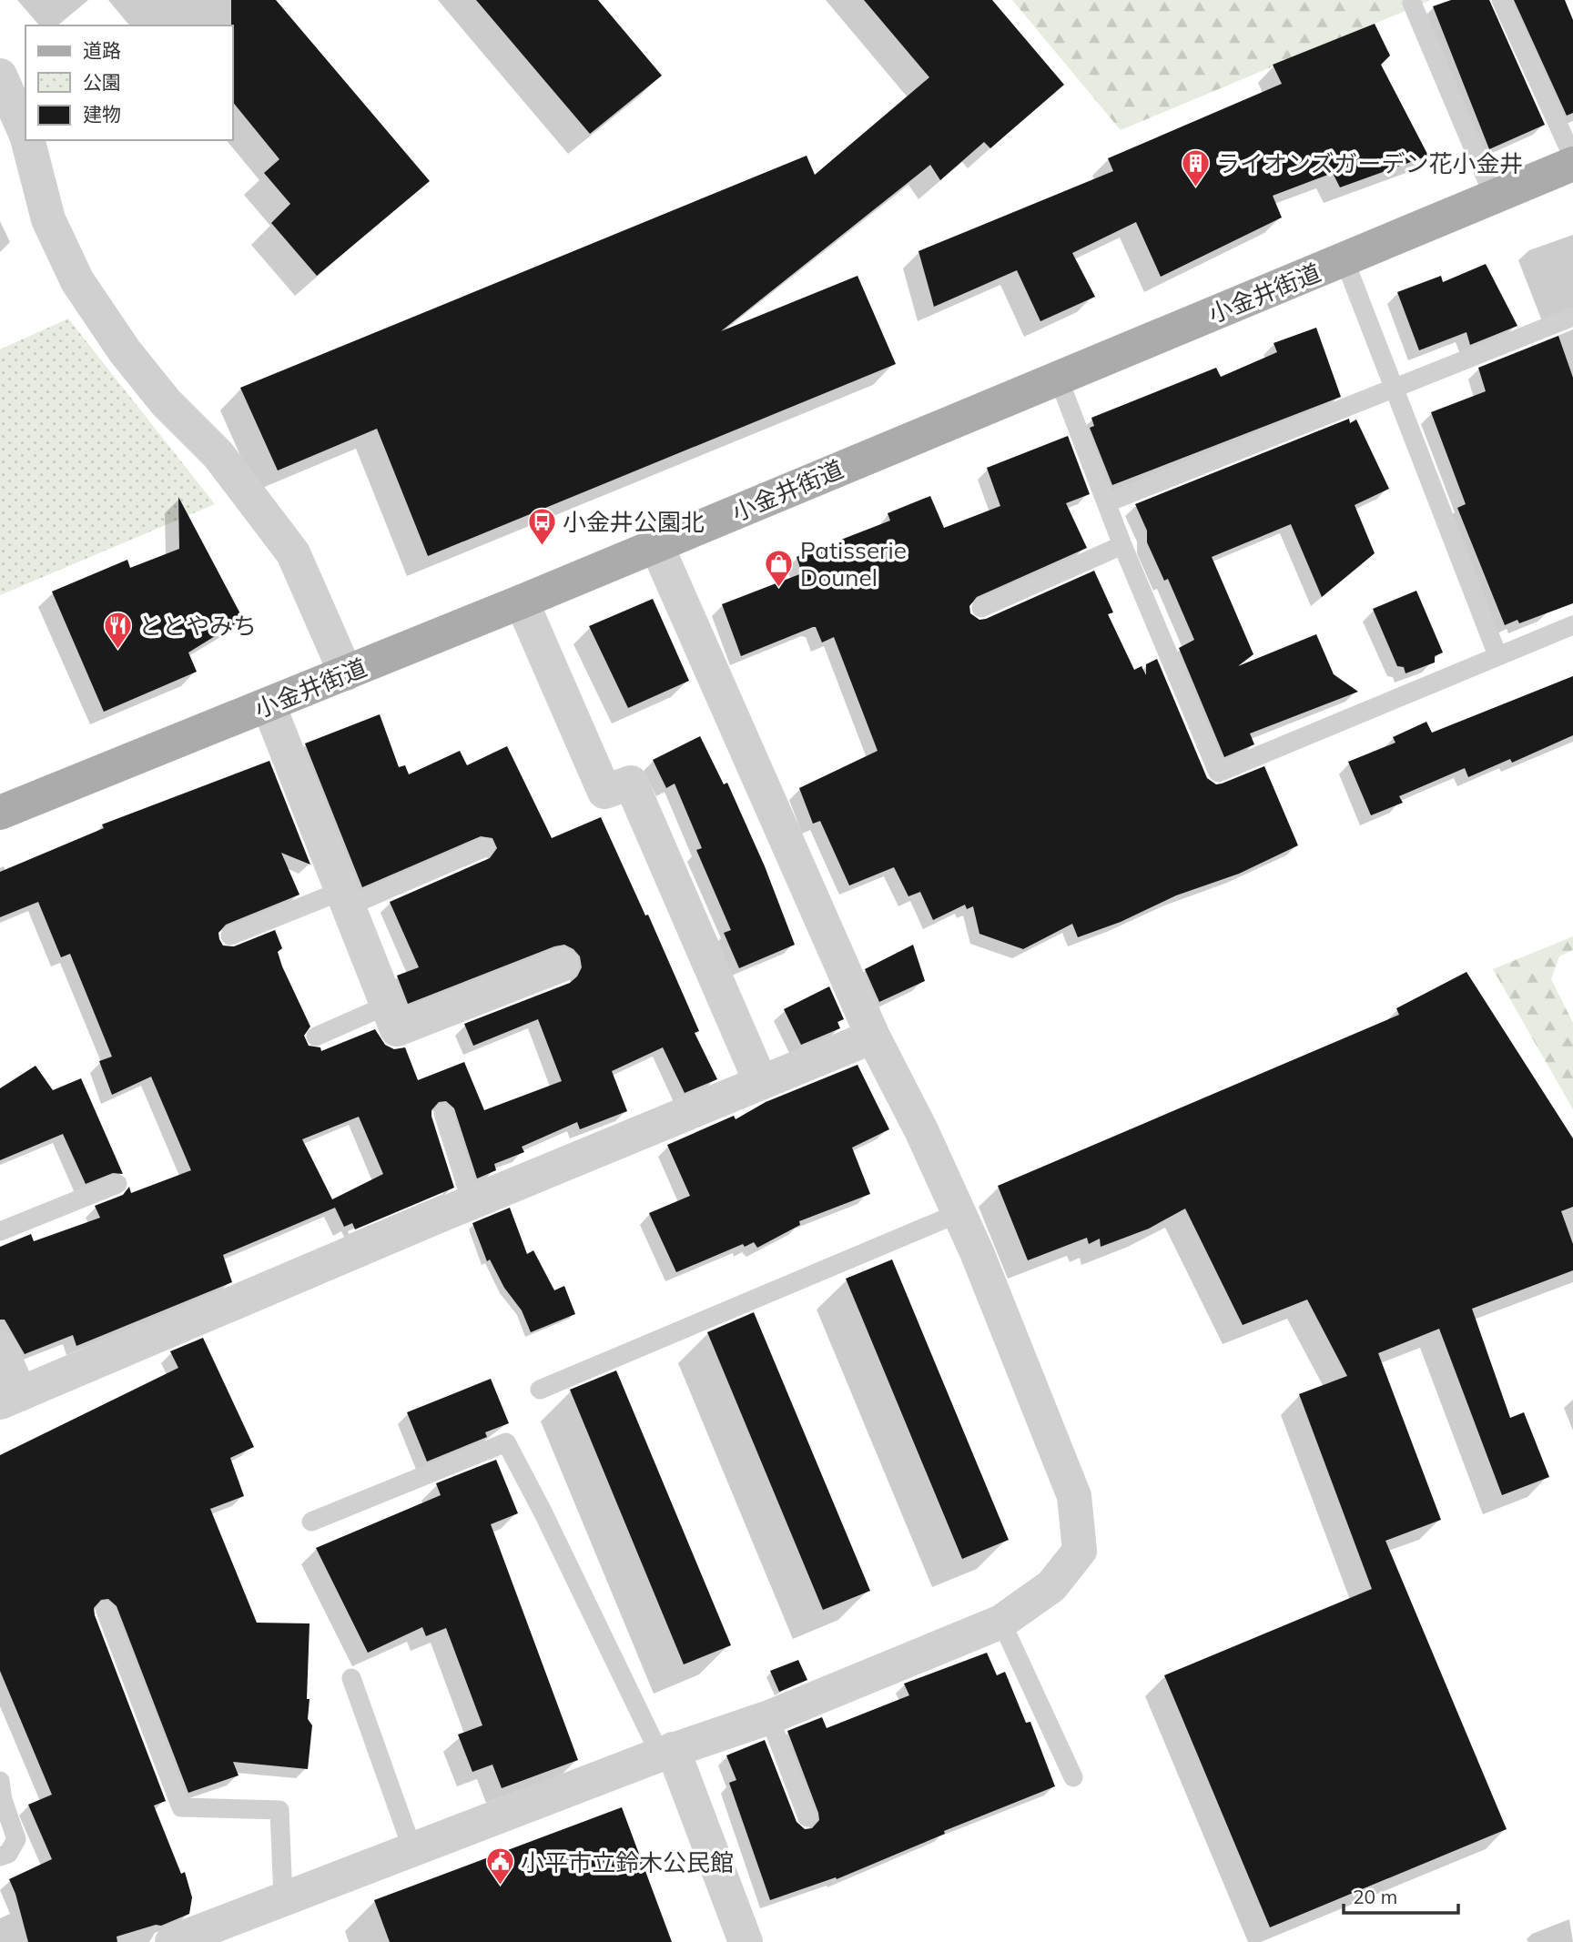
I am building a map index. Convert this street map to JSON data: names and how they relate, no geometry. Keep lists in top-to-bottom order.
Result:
{
  "streets": {
    "main road": ["小金井街道"]
  },
  "places": {
    "building": ["ライオンズガーデン花小金井"],
    "bus stop": ["小金井公園北"],
    "shop": ["Patisserie Dounel"],
    "restaurant": ["ととやみち"],
    "public building": ["小平市立鈴木公民館"]
  },
  "legend": ["道路", "公園", "建物"],
  "scale_bar": "20 m"
}
